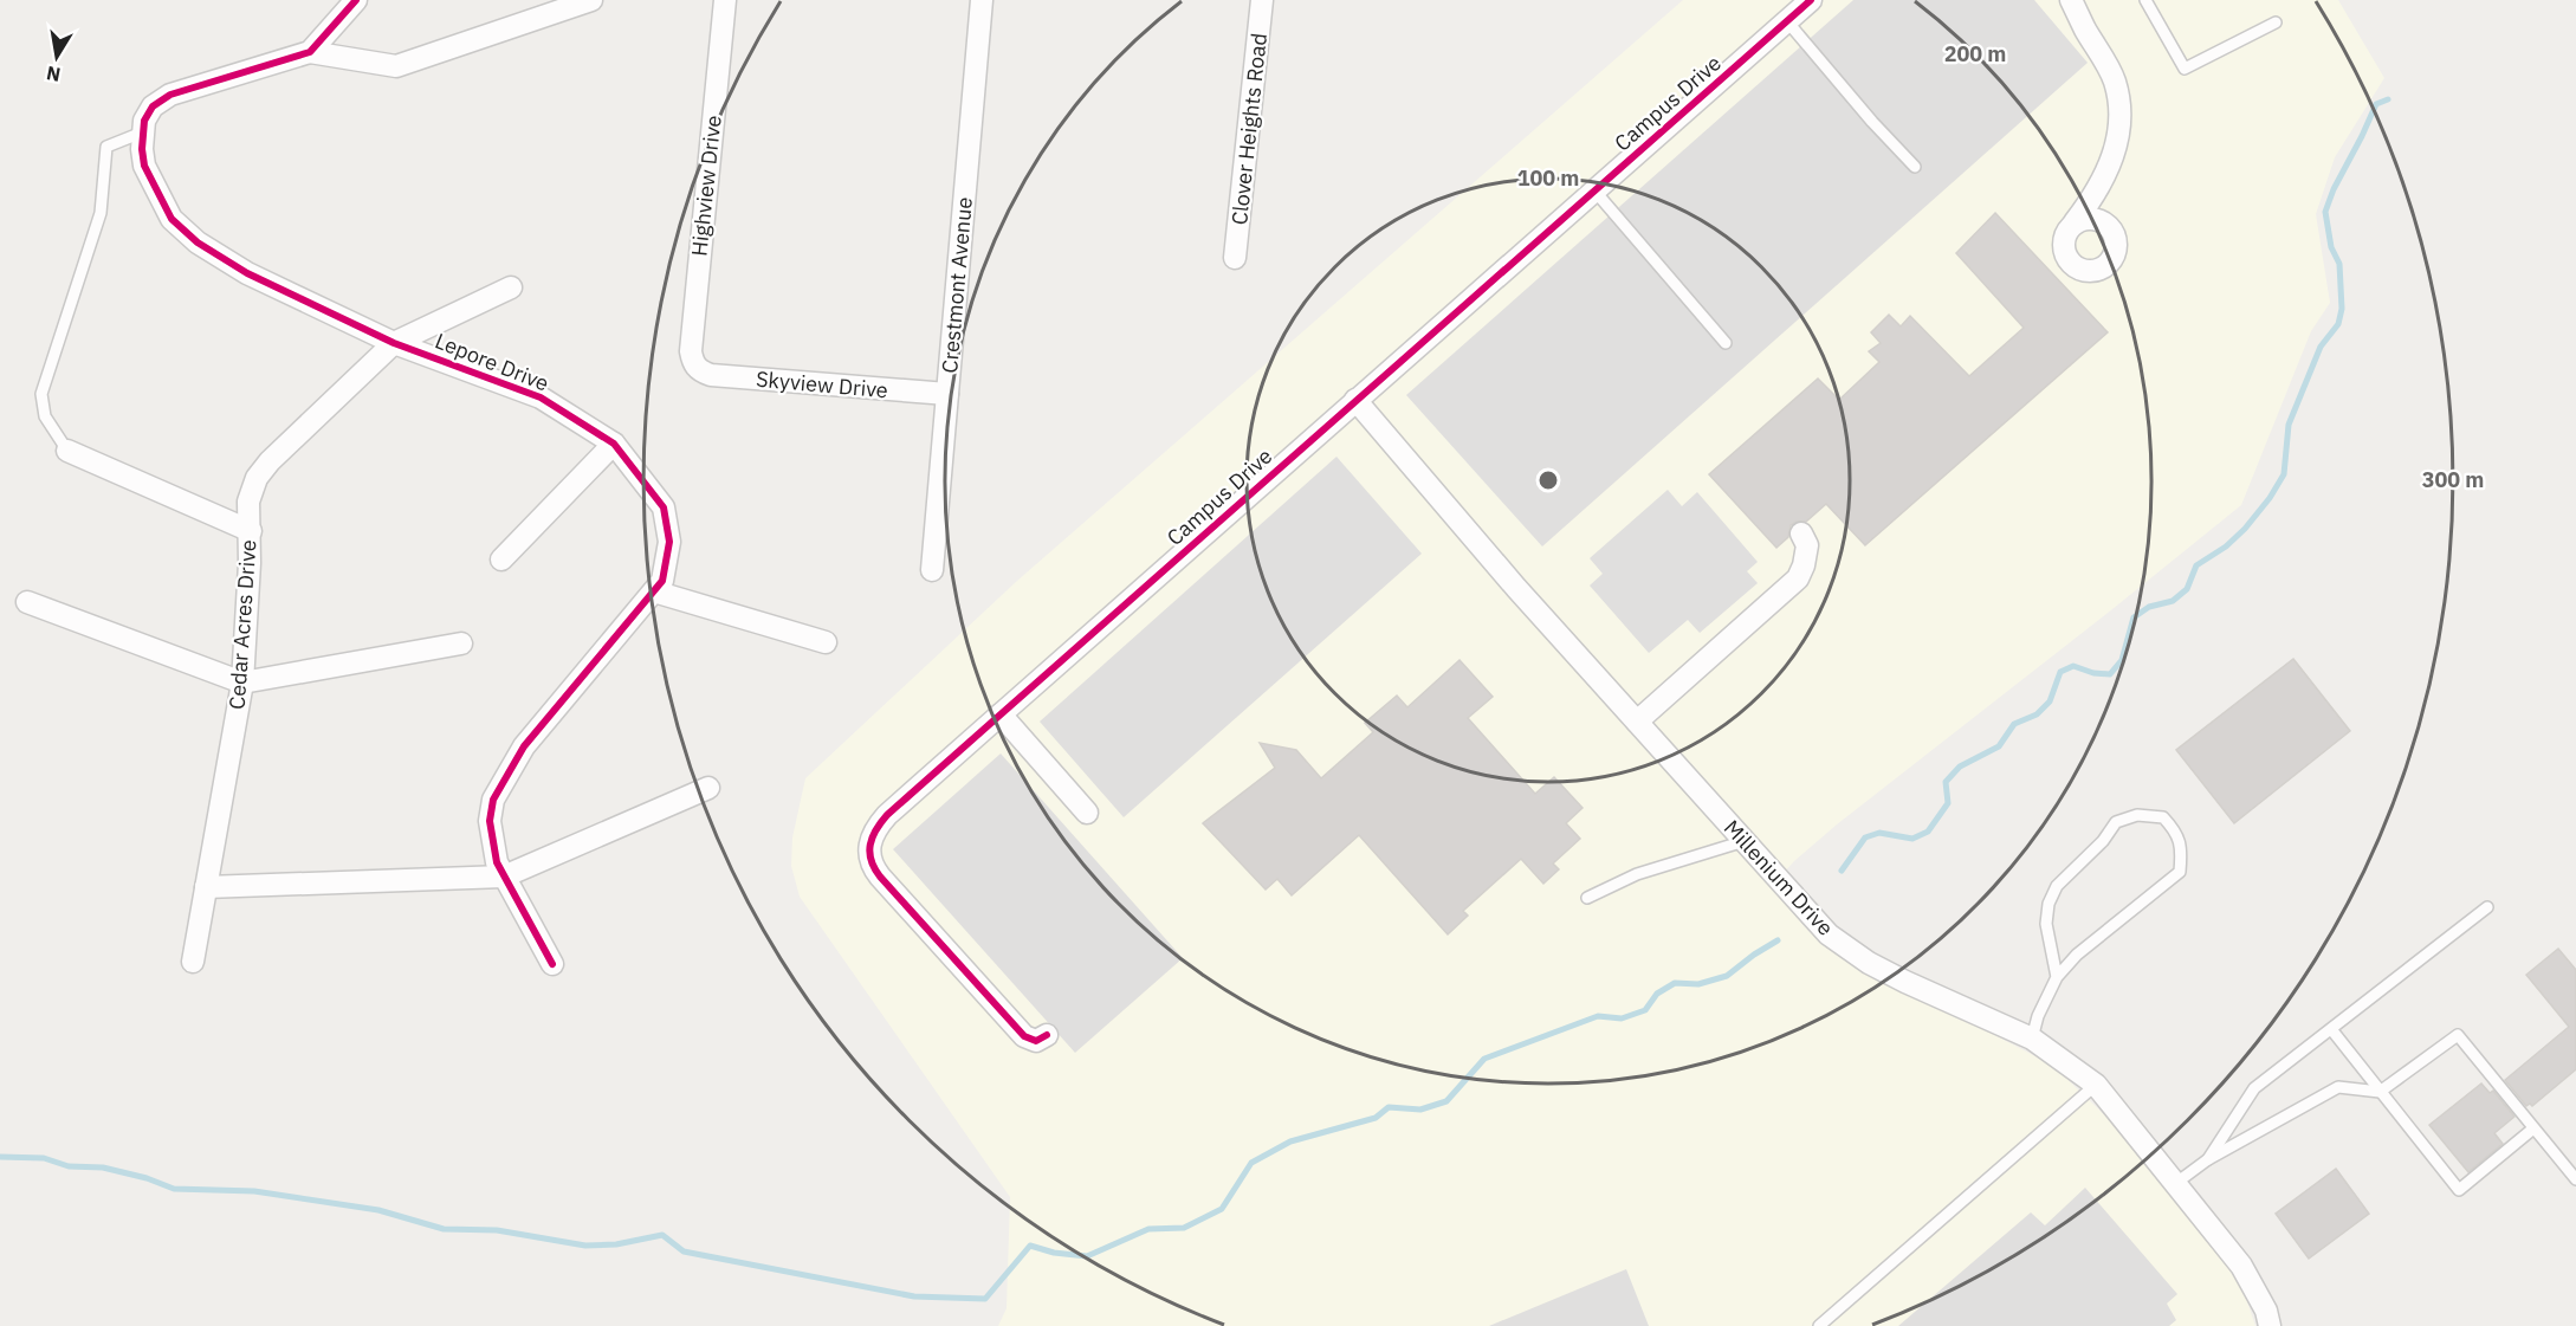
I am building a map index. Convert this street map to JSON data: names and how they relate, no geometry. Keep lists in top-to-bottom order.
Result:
{
  "streets": {
    "street": [
      "Campus Drive",
      "Clover Heights Road",
      "Highview Drive",
      "Crestmont Avenue",
      "Lepore Drive",
      "Skyview Drive",
      "Cedar Acres Drive",
      "Millenium Drive"
    ]
  },
  "crossings": [
    ["Campus Drive", "Millenium Drive"],
    ["Highview Drive", "Skyview Drive"],
    ["Crestmont Avenue", "Skyview Drive"],
    ["Lepore Drive", "Cedar Acres Drive"]
  ],
  "north": "bottom",
  "rings": ["200 m", "100 m", "300 m"]
}
